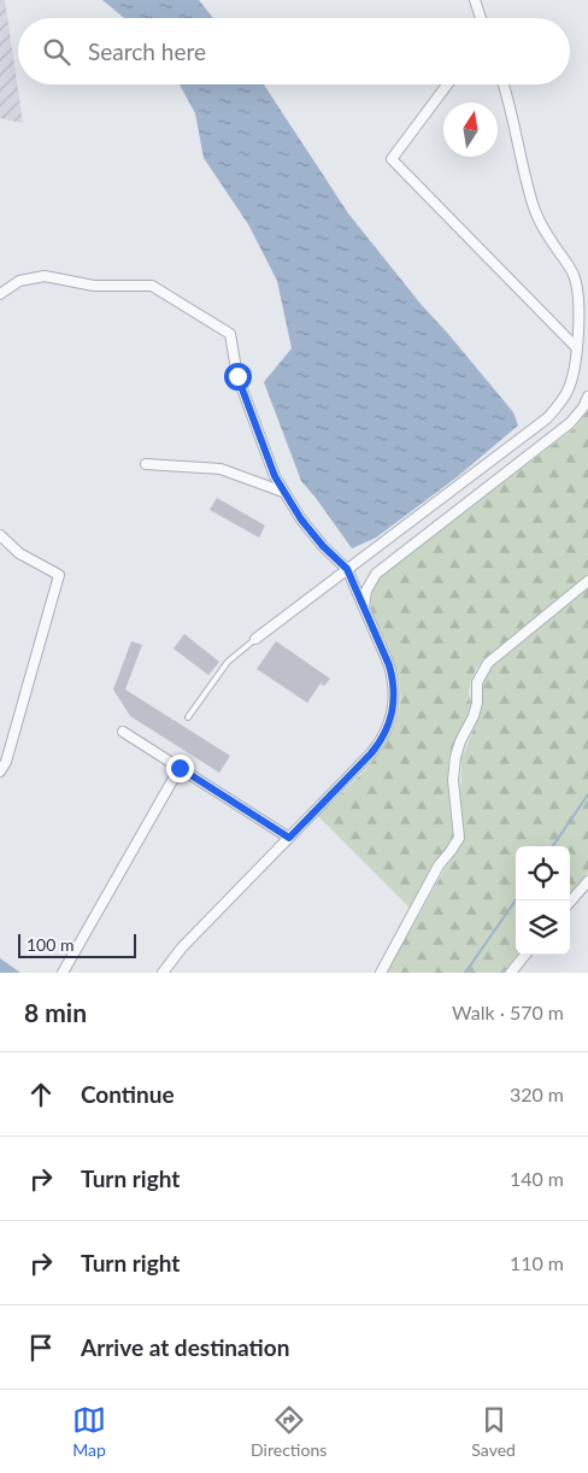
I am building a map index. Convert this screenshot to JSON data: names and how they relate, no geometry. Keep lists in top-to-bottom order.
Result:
{
  "scale_bar": "100 m",
  "north": "top",
  "page": {
    "search": "Search here",
    "scale": "100 m",
    "heading": ["8 min", "Walk · 570 m"],
    "list": [
      ["Continue", "320 m"],
      ["Turn right", "140 m"],
      ["Turn right", "110 m"],
      "Arrive at destination"
    ],
    "nav": ["Map", "Directions", "Saved"]
  }
}
